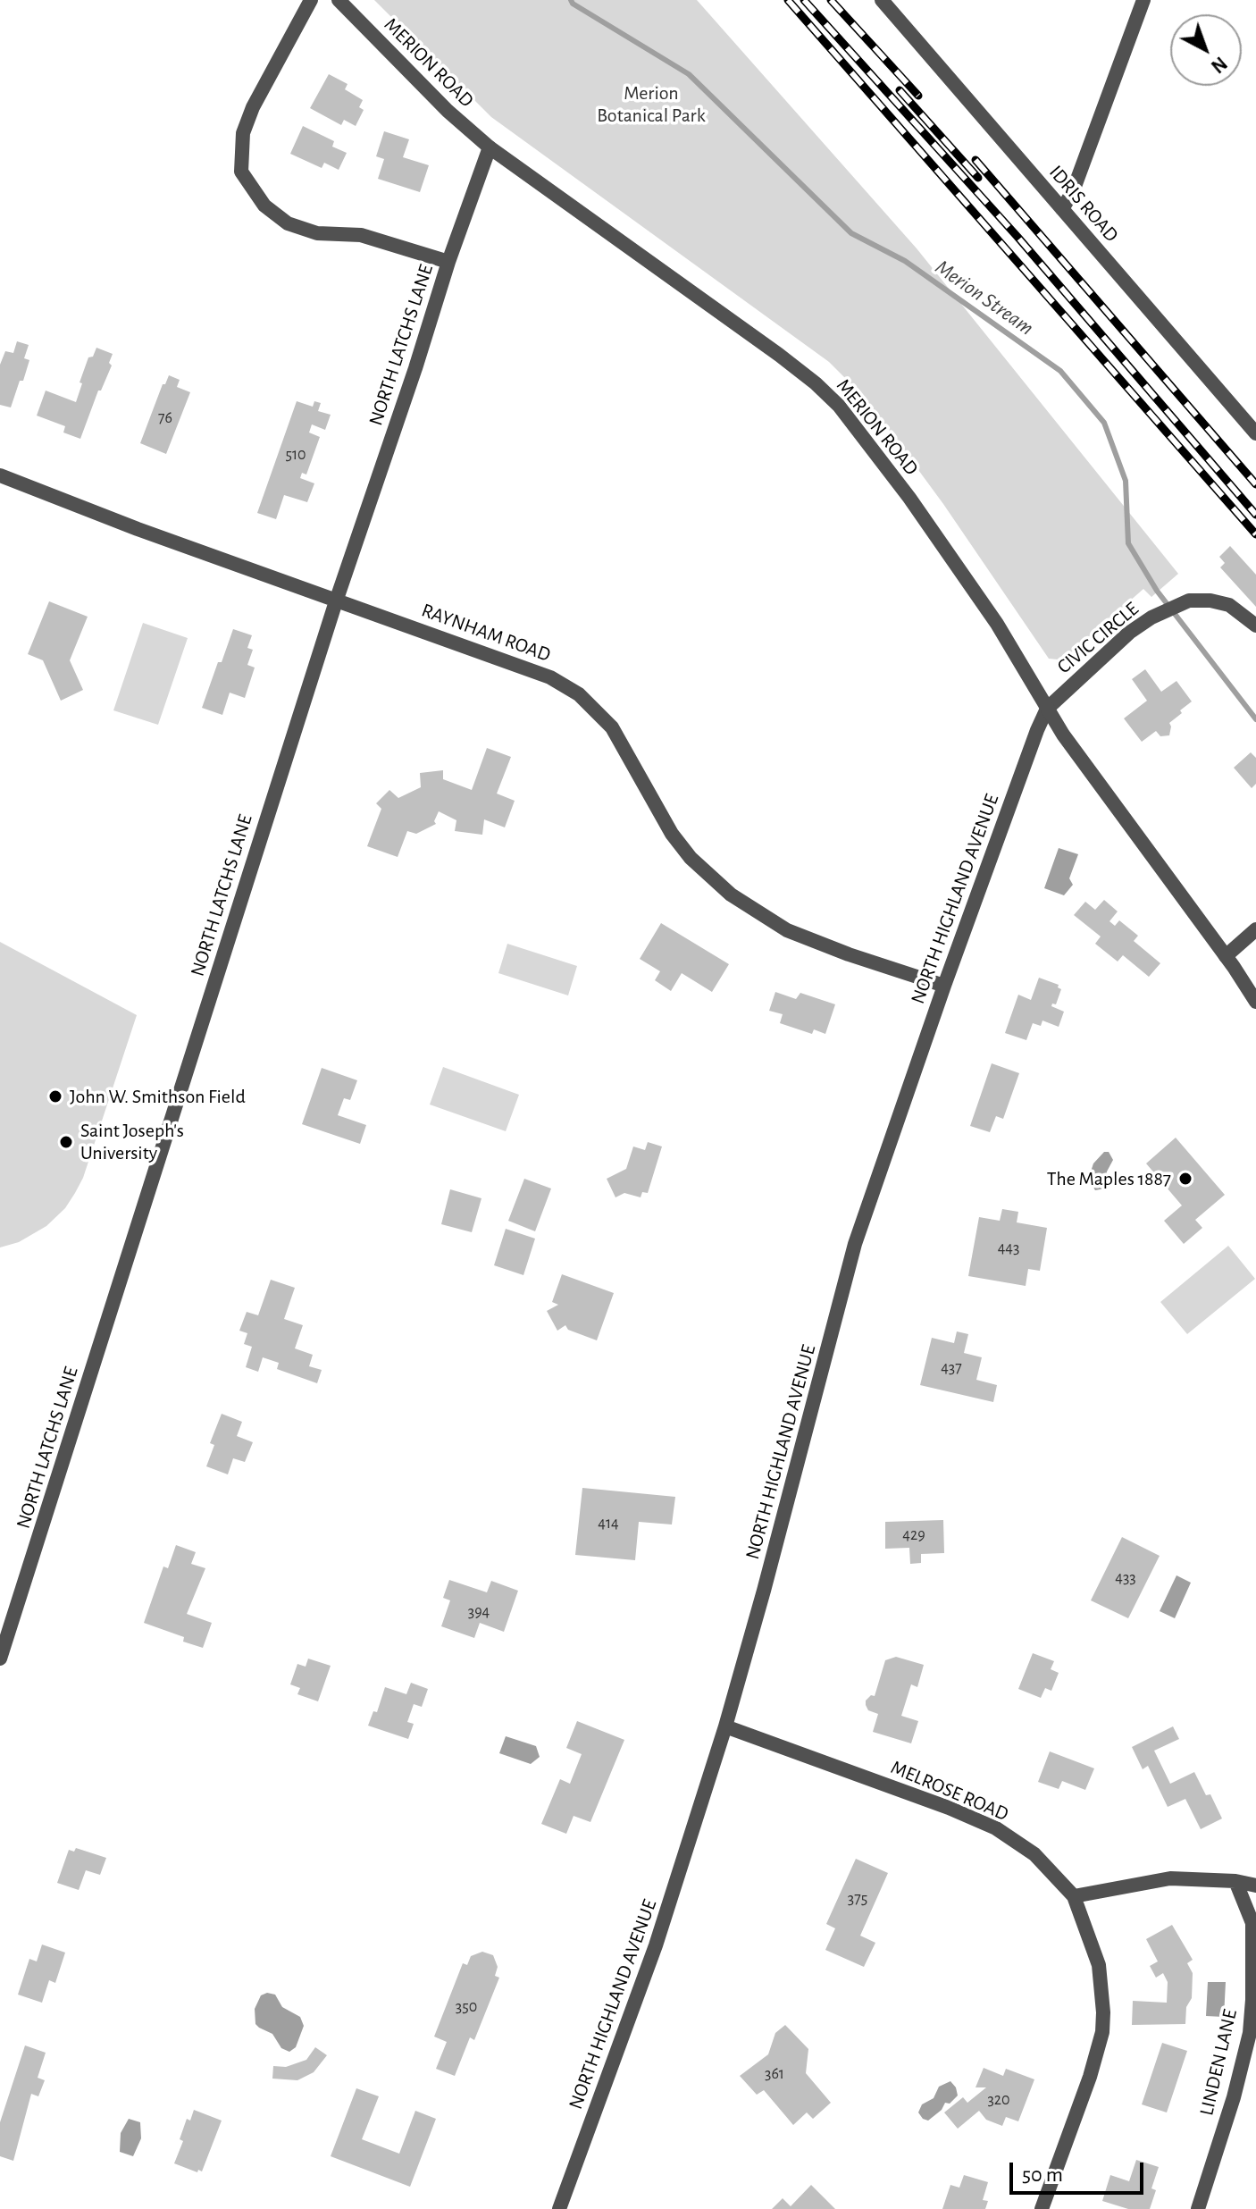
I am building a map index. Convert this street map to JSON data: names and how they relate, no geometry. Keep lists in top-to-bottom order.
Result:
{
  "streets": {
    "street": [
      "MERION ROAD",
      "IDRIS ROAD",
      "NORTH LATCHS LANE",
      "RAYNHAM ROAD",
      "CIVIC CIRCLE",
      "NORTH HIGHLAND AVENUE",
      "MELROSE ROAD",
      "LINDEN LANE"
    ]
  },
  "crossings": [
    ["MERION ROAD", "NORTH LATCHS LANE"],
    ["MERION ROAD", "CIVIC CIRCLE"],
    ["MERION ROAD", "NORTH HIGHLAND AVENUE"],
    ["NORTH LATCHS LANE", "RAYNHAM ROAD"],
    ["RAYNHAM ROAD", "NORTH HIGHLAND AVENUE"],
    ["CIVIC CIRCLE", "NORTH HIGHLAND AVENUE"],
    ["NORTH HIGHLAND AVENUE", "MELROSE ROAD"]
  ],
  "water": ["Merion Stream"],
  "parks": ["Merion Botanical Park"],
  "places": ["John W. Smithson Field", "Saint Joseph's University", "The Maples 1887"],
  "house_numbers": [
    "76",
    "510",
    "443",
    "437",
    "414",
    "429",
    "433",
    "394",
    "375",
    "350",
    "361",
    "320"
  ],
  "scale_bar": "50 m",
  "north": "bottom right"
}
